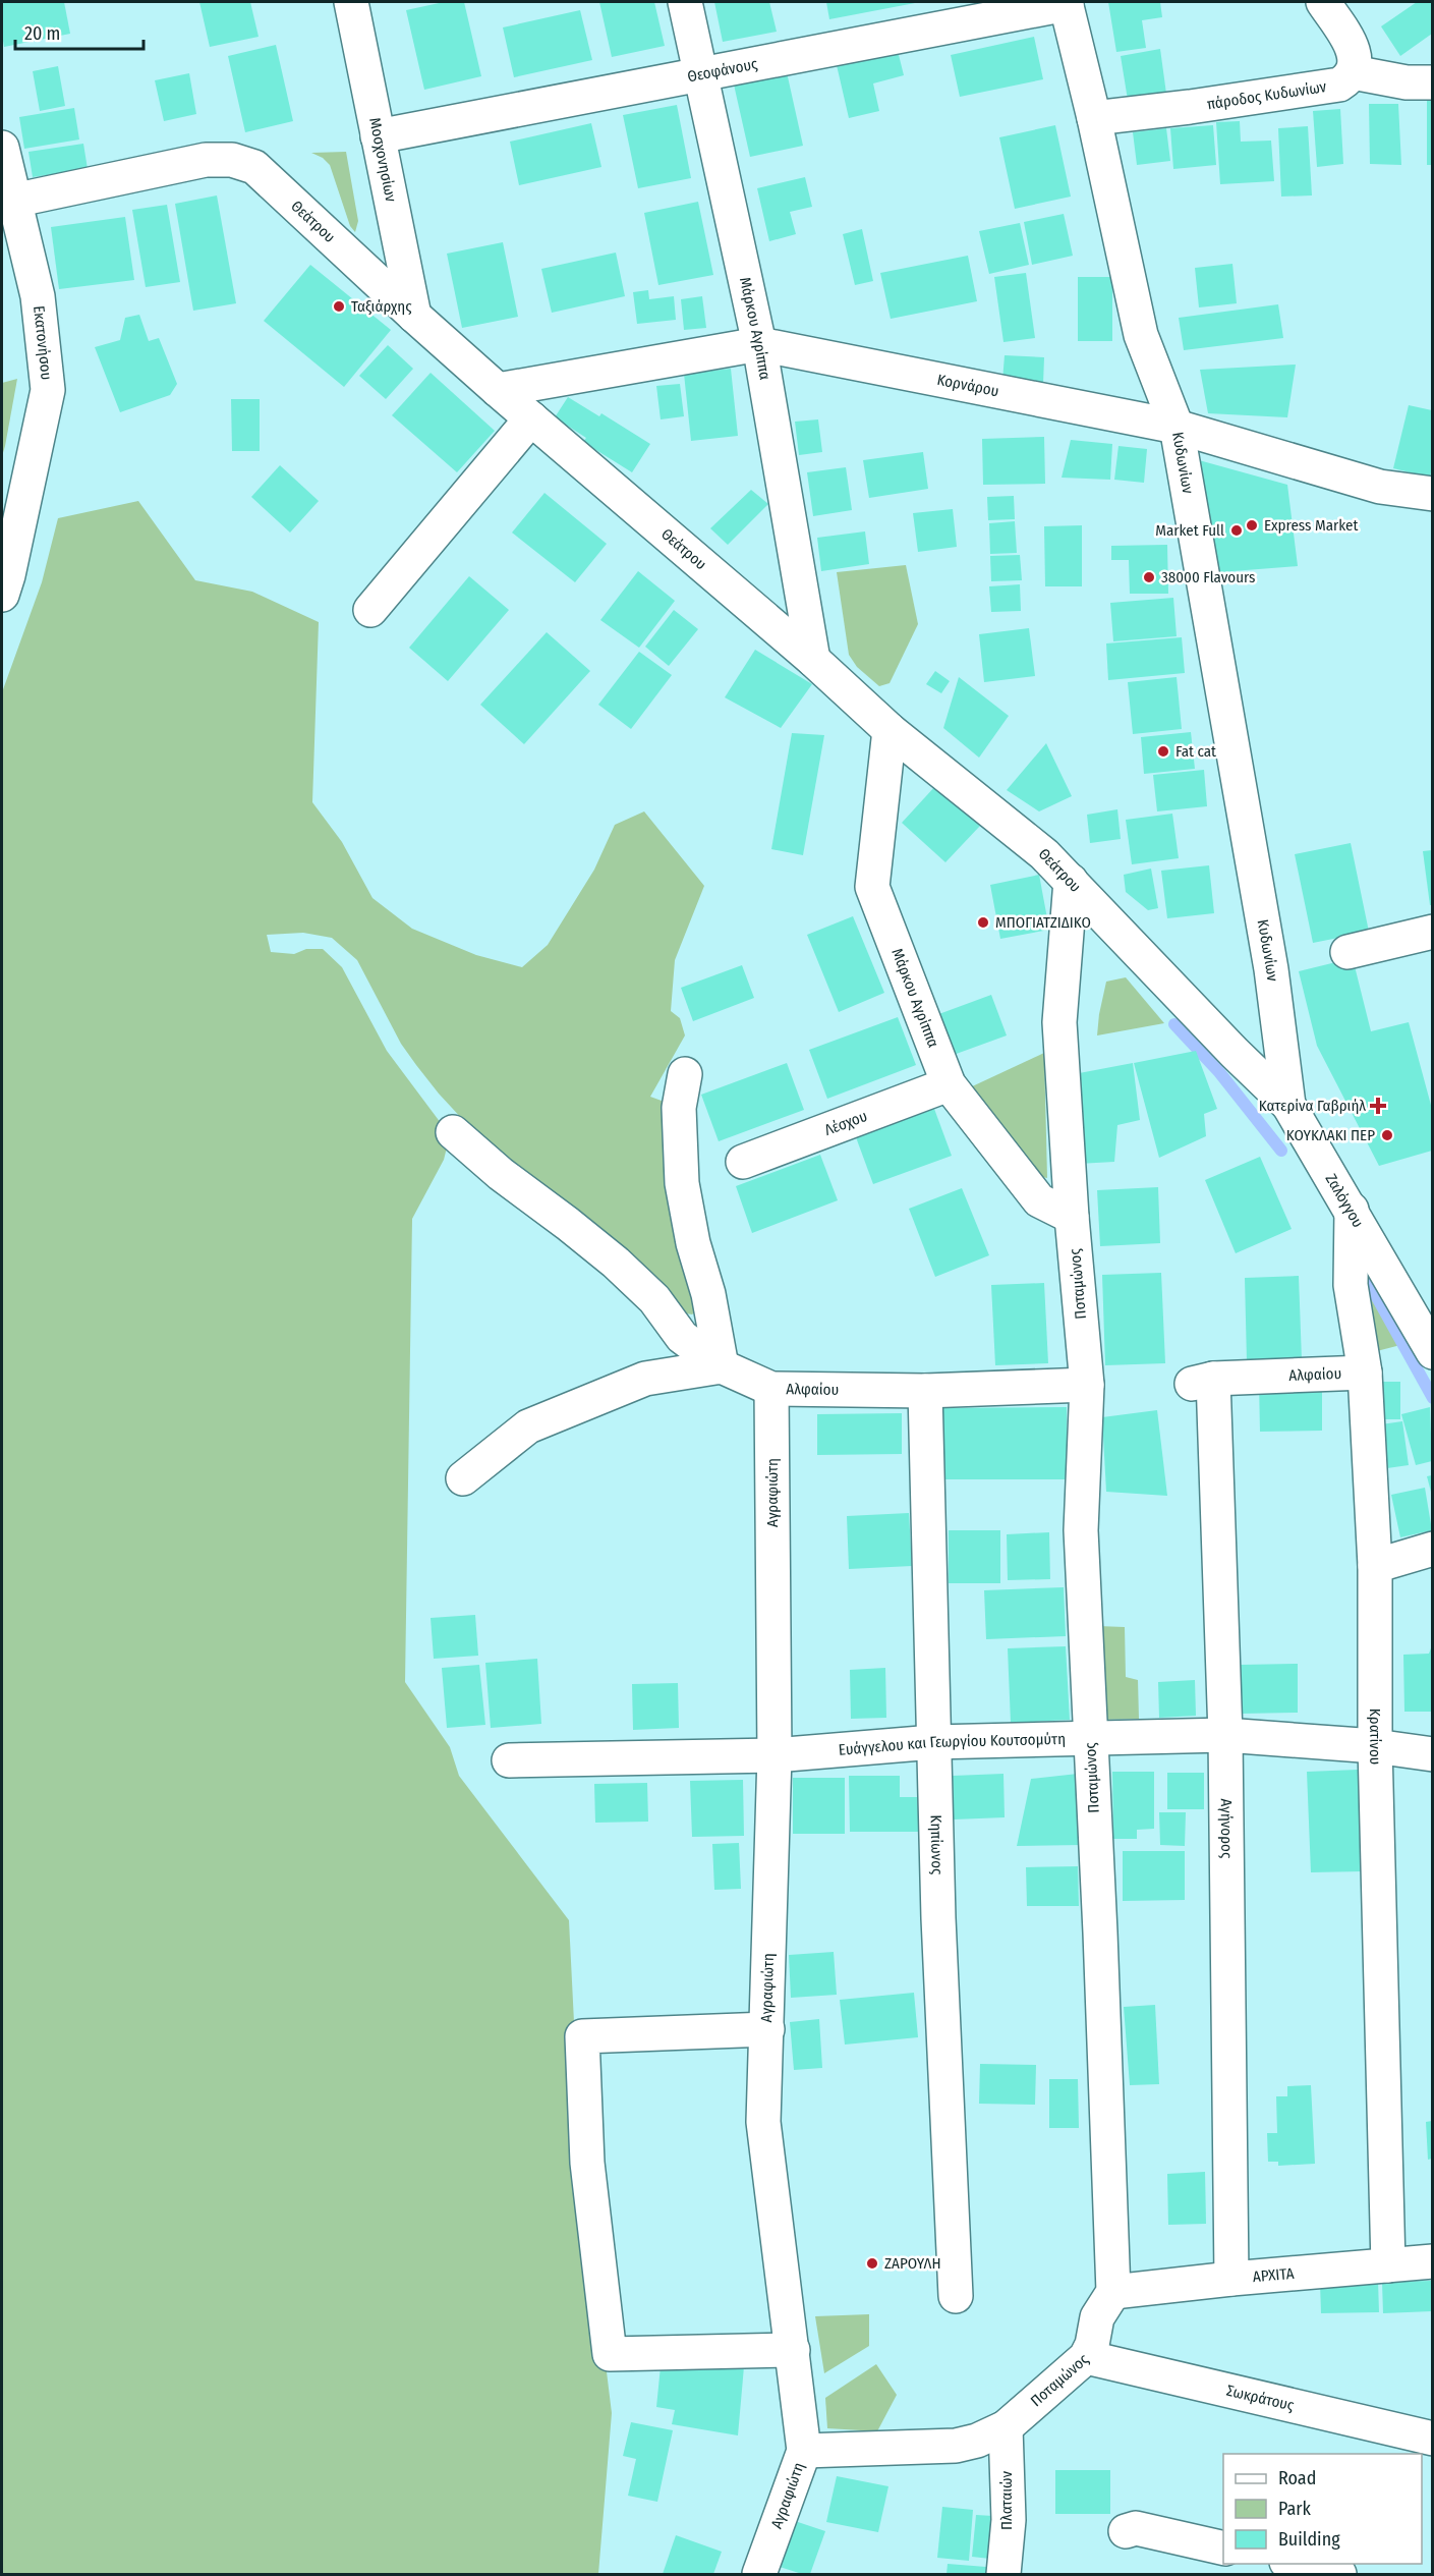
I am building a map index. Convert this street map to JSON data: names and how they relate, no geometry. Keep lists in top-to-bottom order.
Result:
{
  "streets": {
    "street": [
      "Θεοφάνους",
      "πάροδος Κυδωνίων",
      "Μοσχονησίων",
      "Θεάτρου",
      "Μάρκου Αγρίππα",
      "Εκατονήσου",
      "Κορνάρου",
      "Κυδωνίων",
      "Λέσχου",
      "Ζαλόγγου",
      "Ποταμώνος",
      "Αλφαίου",
      "Αγραφιώτη",
      "Κρατίνου",
      "Ευάγγελου και Γεωργίου Κουτσομύτη",
      "Αγήνορος",
      "Κηπίωνος",
      "ΑΡΧΙΤΑ",
      "Σωκράτους",
      "Πλαταιών"
    ]
  },
  "crossings": [
    ["Θεοφάνους", "Μοσχονησίων"],
    ["Θεοφάνους", "Μάρκου Αγρίππα"],
    ["Θεοφάνους", "Κυδωνίων"],
    ["πάροδος Κυδωνίων", "Κυδωνίων"],
    ["Μοσχονησίων", "Θεάτρου"],
    ["Θεάτρου", "Μάρκου Αγρίππα"],
    ["Θεάτρου", "Εκατονήσου"],
    ["Θεάτρου", "Κορνάρου"],
    ["Θεάτρου", "Ζαλόγγου"],
    ["Θεάτρου", "Ποταμώνος"],
    ["Μάρκου Αγρίππα", "Κορνάρου"],
    ["Μάρκου Αγρίππα", "Λέσχου"],
    ["Μάρκου Αγρίππα", "Ποταμώνος"],
    ["Κορνάρου", "Κυδωνίων"],
    ["Κυδωνίων", "Ζαλόγγου"],
    ["Ζαλόγγου", "Κρατίνου"],
    ["Ποταμώνος", "Αλφαίου"],
    ["Ποταμώνος", "Αγραφιώτη"],
    ["Ποταμώνος", "Ευάγγελου και Γεωργίου Κουτσομύτη"],
    ["Ποταμώνος", "ΑΡΧΙΤΑ"],
    ["Ποταμώνος", "Σωκράτους"],
    ["Ποταμώνος", "Πλαταιών"],
    ["Αλφαίου", "Αγραφιώτη"],
    ["Αλφαίου", "Κρατίνου"],
    ["Αλφαίου", "Αγήνορος"],
    ["Αλφαίου", "Κηπίωνος"],
    ["Αγραφιώτη", "Ευάγγελου και Γεωργίου Κουτσομύτη"],
    ["Κρατίνου", "Ευάγγελου και Γεωργίου Κουτσομύτη"],
    ["Κρατίνου", "ΑΡΧΙΤΑ"],
    ["Ευάγγελου και Γεωργίου Κουτσομύτη", "Αγήνορος"],
    ["Ευάγγελου και Γεωργίου Κουτσομύτη", "Κηπίωνος"],
    ["Αγήνορος", "ΑΡΧΙΤΑ"]
  ],
  "places": {
    "other": [
      "Ταξιάρχης",
      "Express Market",
      "Market Full",
      "38000 Flavours",
      "Fat cat",
      "ΜΠΟΓΙΑΤΖΙΔΙΚΟ",
      "ΚΟΥΚΛΑΚΙ ΠΕΡ",
      "ΖΑΡΟΥΛΗ"
    ],
    "health": ["Κατερίνα Γαβριήλ"]
  },
  "legend": ["Road", "Park", "Building"],
  "scale_bar": "20 m"
}
